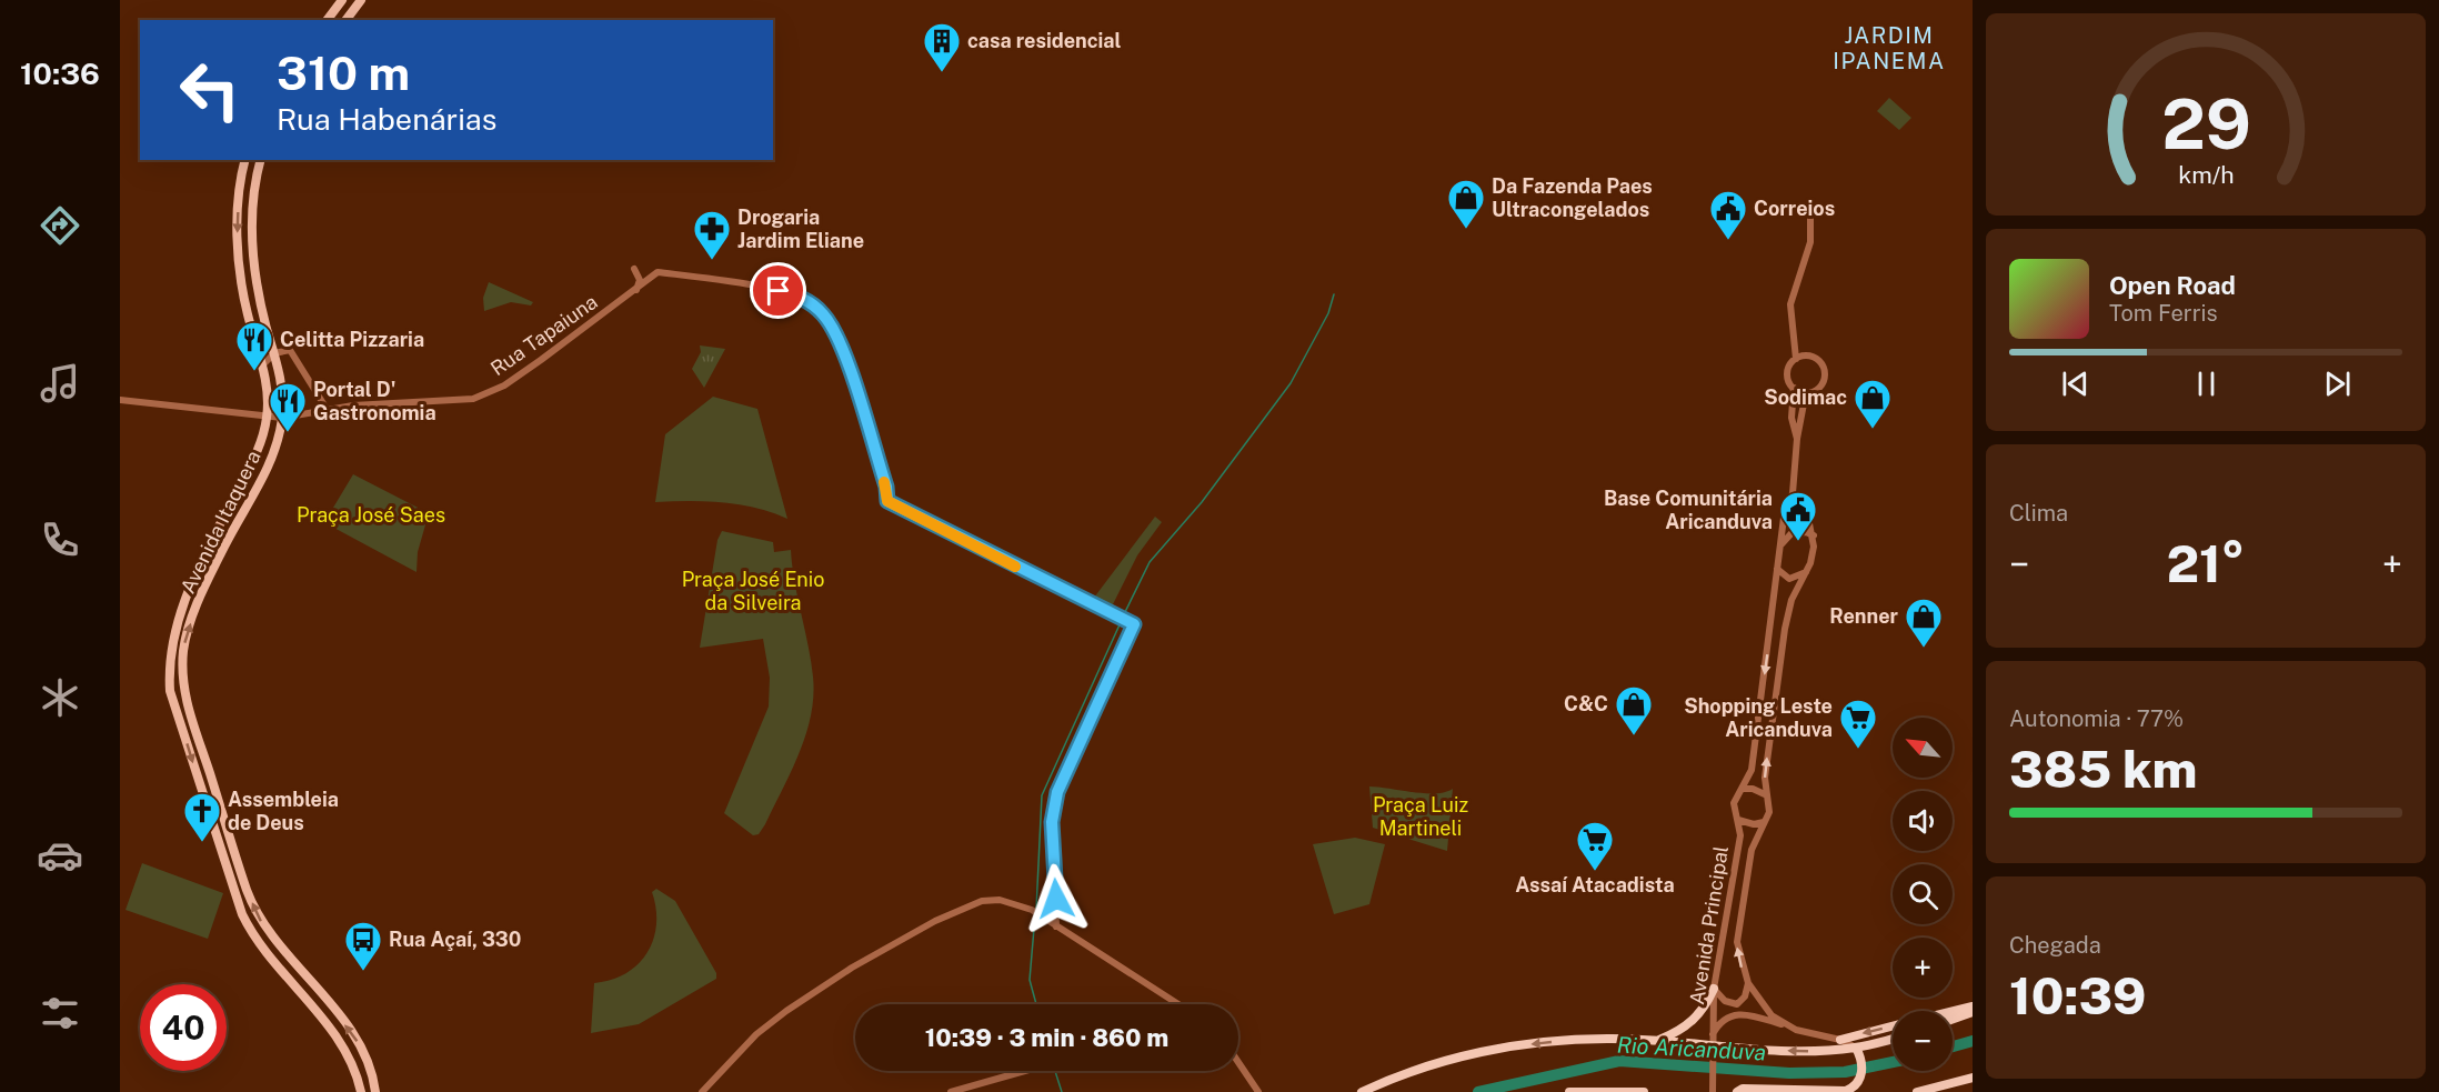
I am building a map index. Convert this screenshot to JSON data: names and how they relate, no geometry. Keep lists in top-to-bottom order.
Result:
{
  "streets": {
    "main road": ["Avenida Itaquera"],
    "street": ["Rua Tapaiuna", "Avenida Principal"]
  },
  "crossings": [
    ["Rua Tapaiuna", "Avenida Itaquera"]
  ],
  "districts": ["JARDIM IPANEMA"],
  "water": ["Rio Aricanduva"],
  "parks": ["Praça José Saes", "Praça José Enio da Silveira", "Praça Luiz Martineli"],
  "places": {
    "building": ["casa residencial"],
    "shop": [
      "Da Fazenda Paes Ultracongelados",
      "Sodimac",
      "Renner",
      "C&C"
    ],
    "public building": ["Correios", "Base Comunitária Aricanduva"],
    "pharmacy": ["Drogaria Jardim Eliane"],
    "restaurant": ["Celitta Pizzaria", "Portal D' Gastronomia"],
    "supermarket": ["Shopping Leste Aricanduva", "Assaí Atacadista"],
    "church": ["Assembleia de Deus"],
    "bus stop": ["Rua Açaí, 330"]
  },
  "north": "top left",
  "page": {
    "tabs": "10:36",
    "turn": ["310 m", "Rua Habenárias"],
    "song": ["Open Road", "Tom Ferris"],
    "tile": [
      "Clima",
      ["Autonomia · 77%", "385 km"],
      ["Chegada", "10:39"]
    ],
    "heat": ["−", "21°", "+"],
    "map_buttons": ["+", "−"],
    "limit": "40",
    "trip": "10:39 · 3 min · 860 m",
    "gauge": ["29", "km/h"]
  }
}
